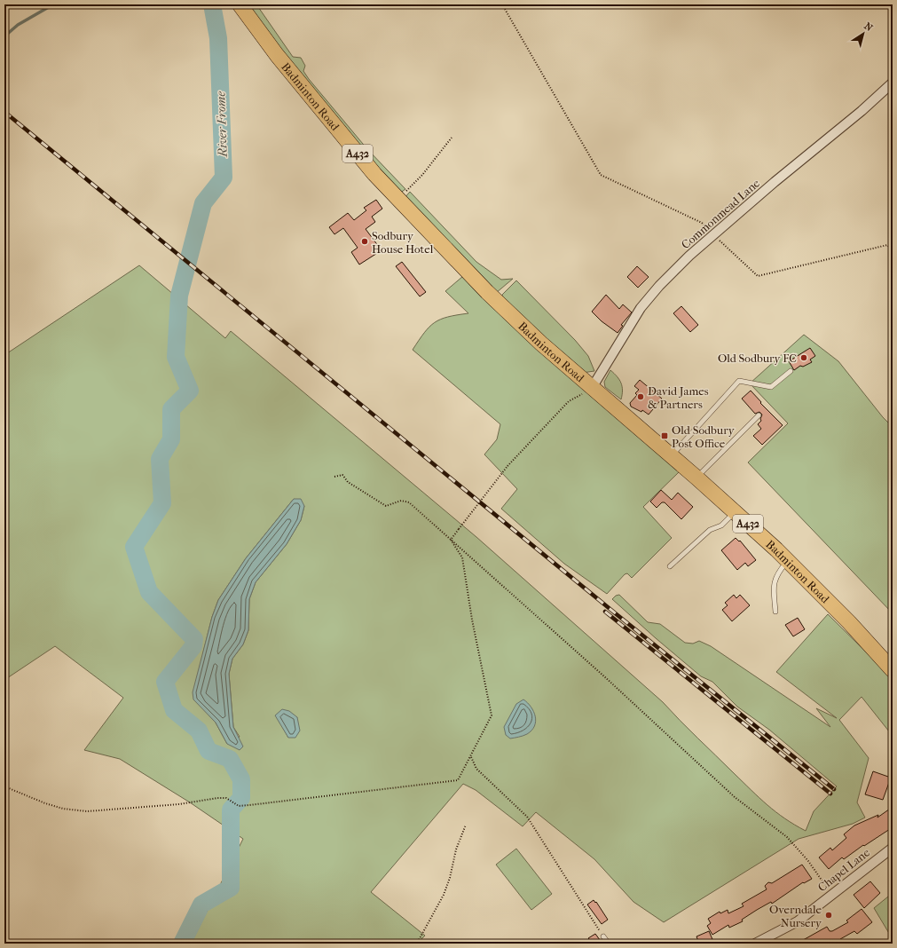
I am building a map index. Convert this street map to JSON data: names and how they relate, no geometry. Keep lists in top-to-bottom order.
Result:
{
  "streets": {
    "main road": ["Badminton Road", "A432"],
    "street": ["Commonmead Lane", "Chapel Lane"]
  },
  "crossings": [
    ["Badminton Road", "Commonmead Lane"]
  ],
  "water": ["River Frome"],
  "places": {
    "other": [
      "Sodbury House Hotel",
      "Old Sodbury FC",
      "David James & Partners",
      "Overndale Nursery"
    ],
    "transit": ["Old Sodbury Post Office"]
  },
  "north": "top right"
}
